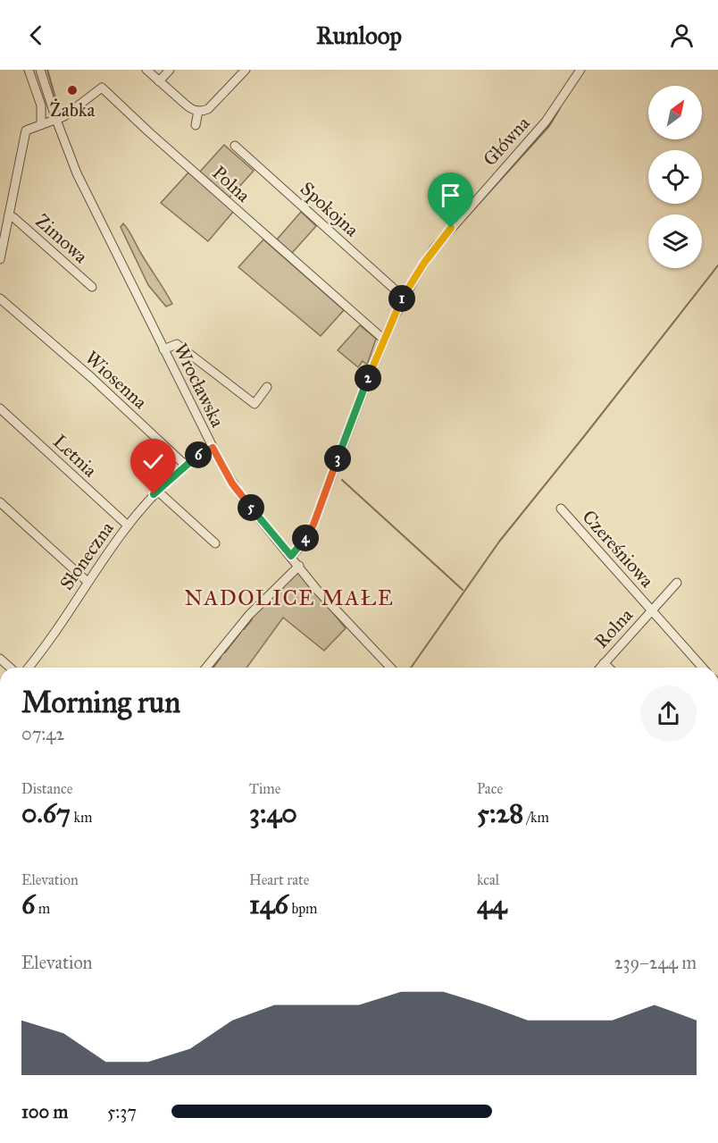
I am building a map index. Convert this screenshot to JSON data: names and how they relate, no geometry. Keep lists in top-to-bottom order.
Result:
{
  "streets": {
    "street": [
      "Główna",
      "Polna",
      "Spokojna",
      "Zimowa",
      "Wiosenna",
      "Wrocławska",
      "Letnia",
      "Czereśniowa",
      "Słoneczna",
      "Rolna"
    ]
  },
  "crossings": [
    ["Główna", "Polna"],
    ["Główna", "Spokojna"],
    ["Główna", "Wrocławska"],
    ["Polna", "Wrocławska"],
    ["Wiosenna", "Słoneczna"],
    ["Letnia", "Słoneczna"],
    ["Czereśniowa", "Rolna"]
  ],
  "districts": ["NADOLICE MAŁE"],
  "places": ["Żabka"],
  "north": "top right",
  "page": {
    "header": "Runloop",
    "pins": [
      "1",
      "2",
      "6",
      "3",
      "5",
      "4"
    ],
    "heading": ["Morning run", "07:42"],
    "stats": [
      ["Distance", "0.67 km"],
      ["Time", "3:40"],
      ["Pace", "5:28 /km"],
      ["Elevation", "6 m"],
      ["Heart rate", "146 bpm"],
      ["kcal", "44"]
    ],
    "chart": ["Elevation", "239–244 m"],
    "list": [
      {
        "name": "100 m",
        "note": "5:37"
      }
    ]
  }
}
